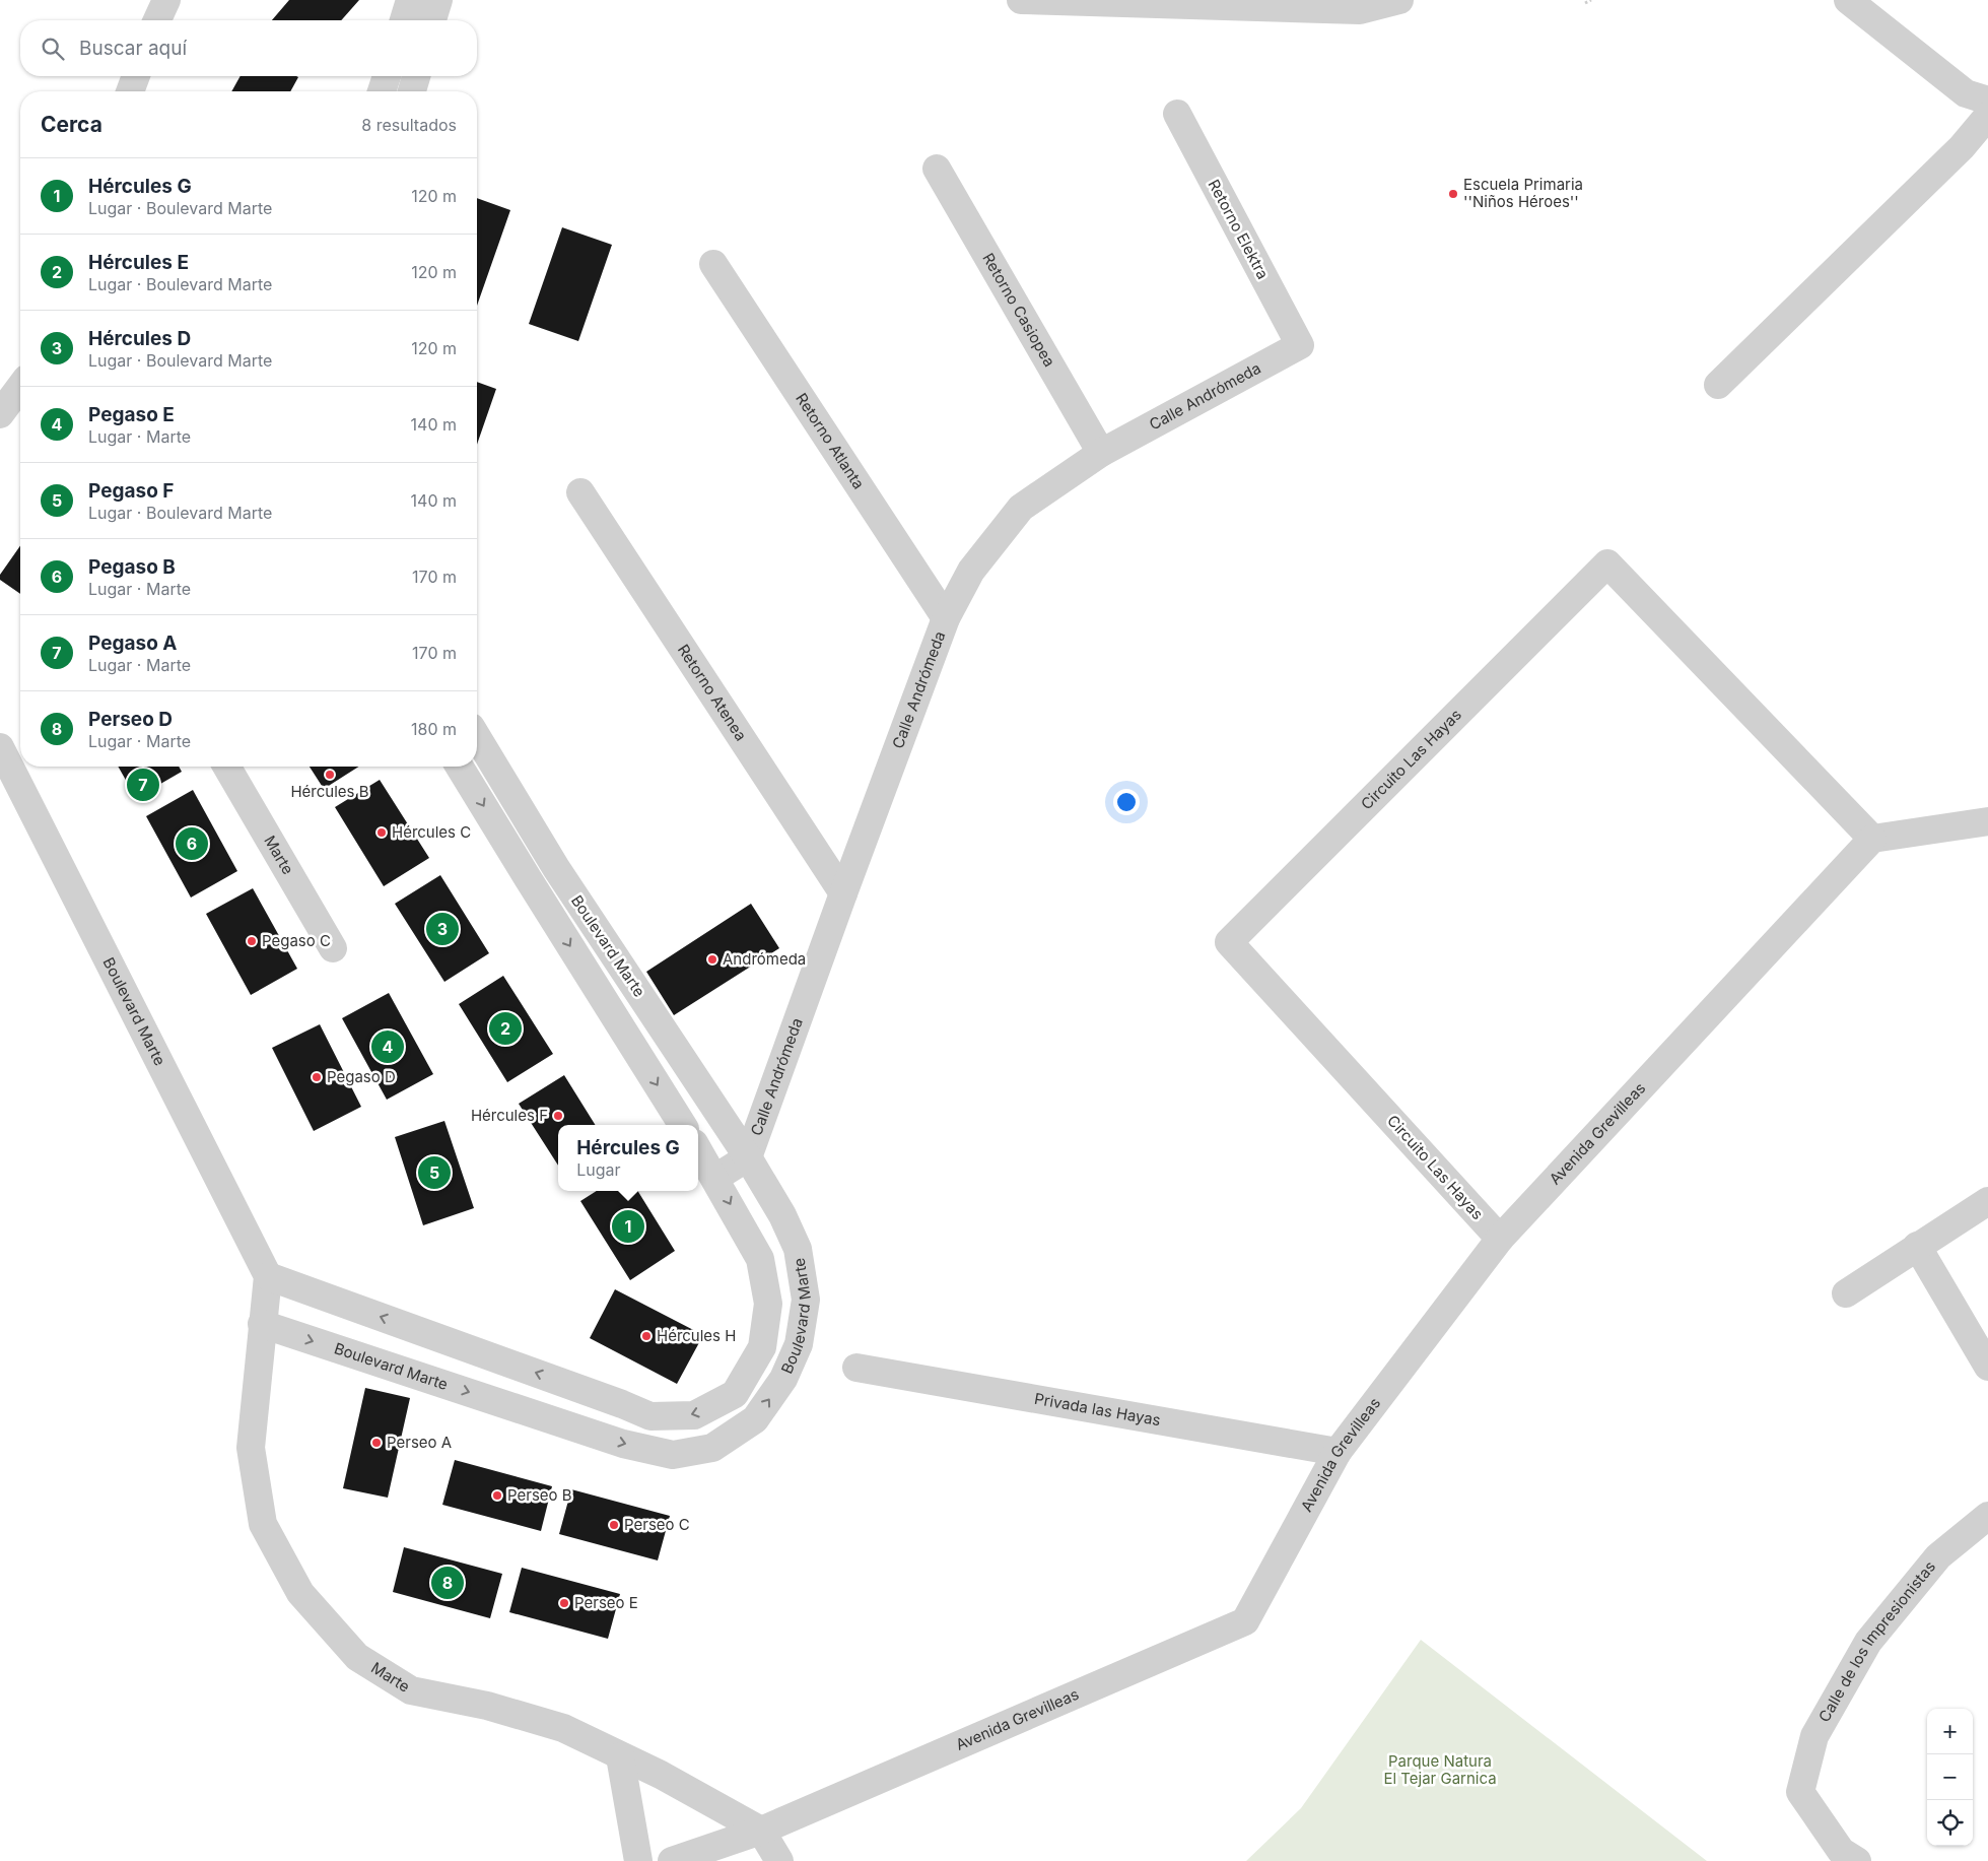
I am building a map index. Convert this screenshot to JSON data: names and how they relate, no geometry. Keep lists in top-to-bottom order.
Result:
{
  "streets": {
    "street": [
      "Retorno Elektra",
      "Retorno Casiopea",
      "Calle Andrómeda",
      "Retorno Atlanta",
      "Retorno Atenea",
      "Circuito Las Hayas",
      "Marte",
      "Boulevard Marte",
      "Avenida Grevilleas",
      "Privada las Hayas",
      "Calle de los Impresionistas"
    ]
  },
  "crossings": [
    ["Retorno Elektra", "Calle Andrómeda"],
    ["Retorno Casiopea", "Calle Andrómeda"],
    ["Calle Andrómeda", "Retorno Atlanta"],
    ["Calle Andrómeda", "Retorno Atenea"],
    ["Calle Andrómeda", "Boulevard Marte"],
    ["Circuito Las Hayas", "Avenida Grevilleas"],
    ["Marte", "Boulevard Marte"],
    ["Marte", "Avenida Grevilleas"],
    ["Avenida Grevilleas", "Privada las Hayas"]
  ],
  "parks": ["Parque Natura El Tejar Garnica"],
  "places": [
    "Escuela Primaria ''Niños Héroes''",
    "Hércules B",
    "Hércules C",
    "Pegaso C",
    "Andrómeda",
    "Pegaso D",
    "Hércules F",
    "Hércules H",
    "Perseo A",
    "Perseo B",
    "Perseo C",
    "Perseo E"
  ],
  "page": {
    "search": "Buscar aquí",
    "heading": ["Cerca", "8 resultados"],
    "list": [
      {
        "mark": "1",
        "name": "Hércules G",
        "note": "Lugar · Boulevard Marte",
        "value": "120 m"
      },
      {
        "mark": "2",
        "name": "Hércules E",
        "note": "Lugar · Boulevard Marte",
        "value": "120 m"
      },
      {
        "mark": "3",
        "name": "Hércules D",
        "note": "Lugar · Boulevard Marte",
        "value": "120 m"
      },
      {
        "mark": "4",
        "name": "Pegaso E",
        "note": "Lugar · Marte",
        "value": "140 m"
      },
      {
        "mark": "5",
        "name": "Pegaso F",
        "note": "Lugar · Boulevard Marte",
        "value": "140 m"
      },
      {
        "mark": "6",
        "name": "Pegaso B",
        "note": "Lugar · Marte",
        "value": "170 m"
      },
      {
        "mark": "7",
        "name": "Pegaso A",
        "note": "Lugar · Marte",
        "value": "170 m"
      },
      {
        "mark": "8",
        "name": "Perseo D",
        "note": "Lugar · Marte",
        "value": "180 m"
      }
    ],
    "pins": [
      "7",
      "6",
      "3",
      "2",
      "4",
      "5",
      "1",
      "8"
    ],
    "popup": ["Hércules G", "Lugar"],
    "map_buttons": ["+", "−"]
  }
}
